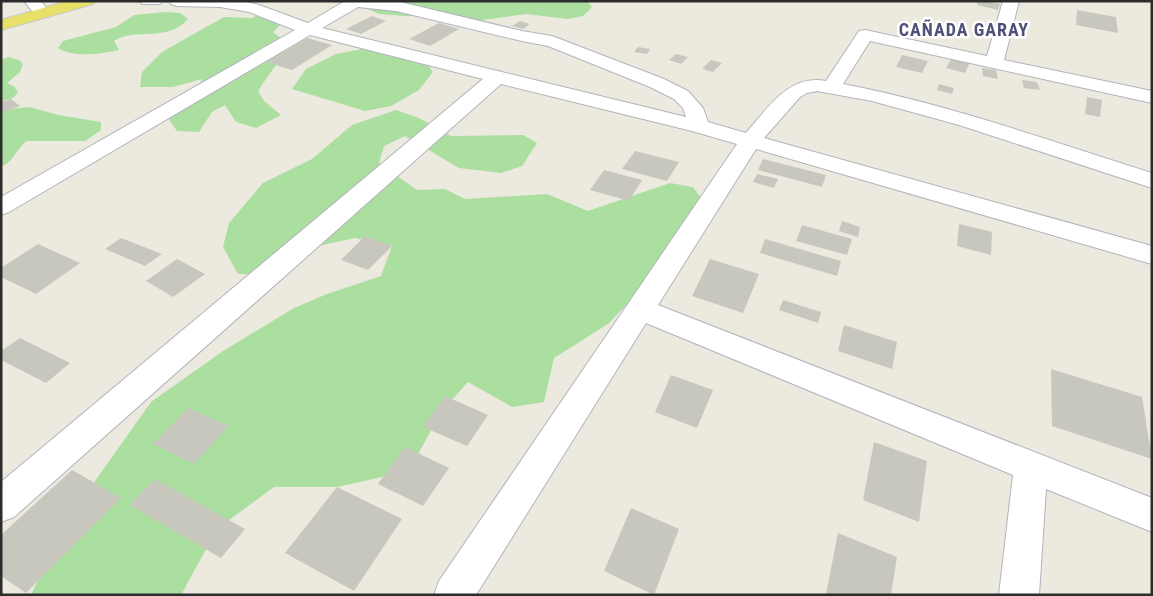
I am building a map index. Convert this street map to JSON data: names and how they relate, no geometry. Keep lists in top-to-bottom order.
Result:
{
  "districts": ["CAÑADA GARAY"]
}
